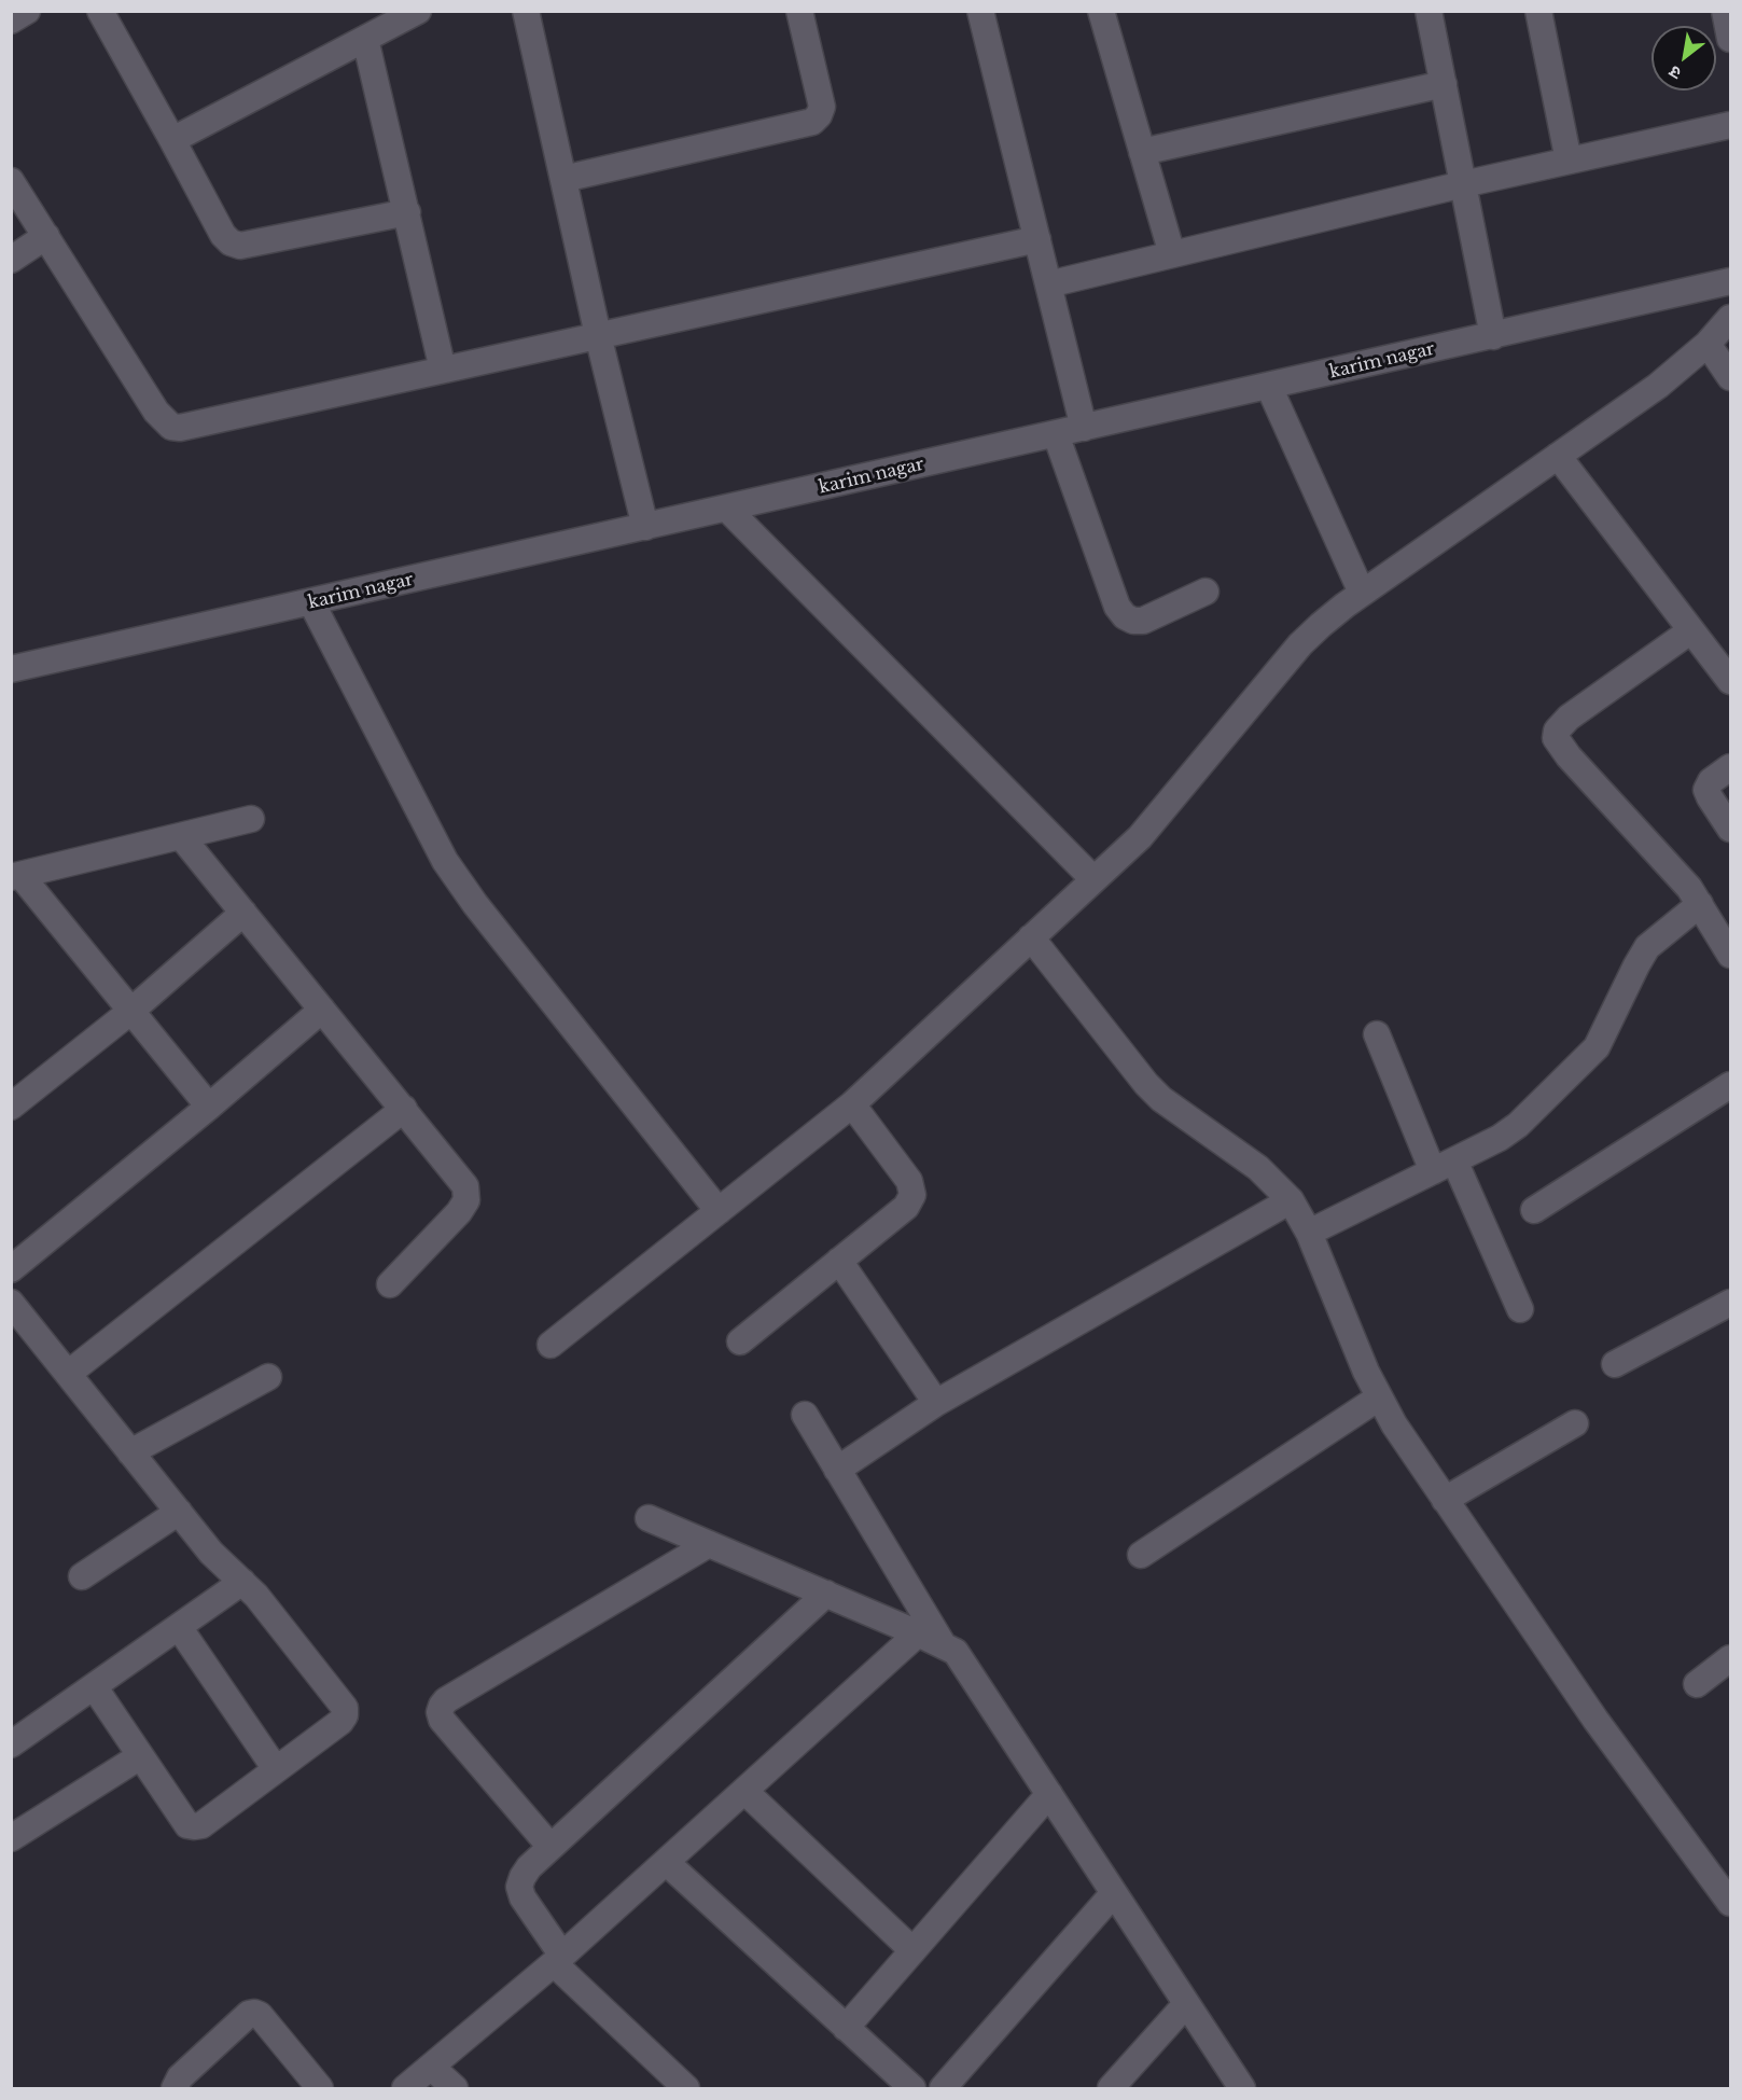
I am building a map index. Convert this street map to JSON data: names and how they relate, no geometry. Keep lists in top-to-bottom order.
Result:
{
  "streets": {
    "street": ["karim nagar"]
  },
  "north": "bottom left"
}
